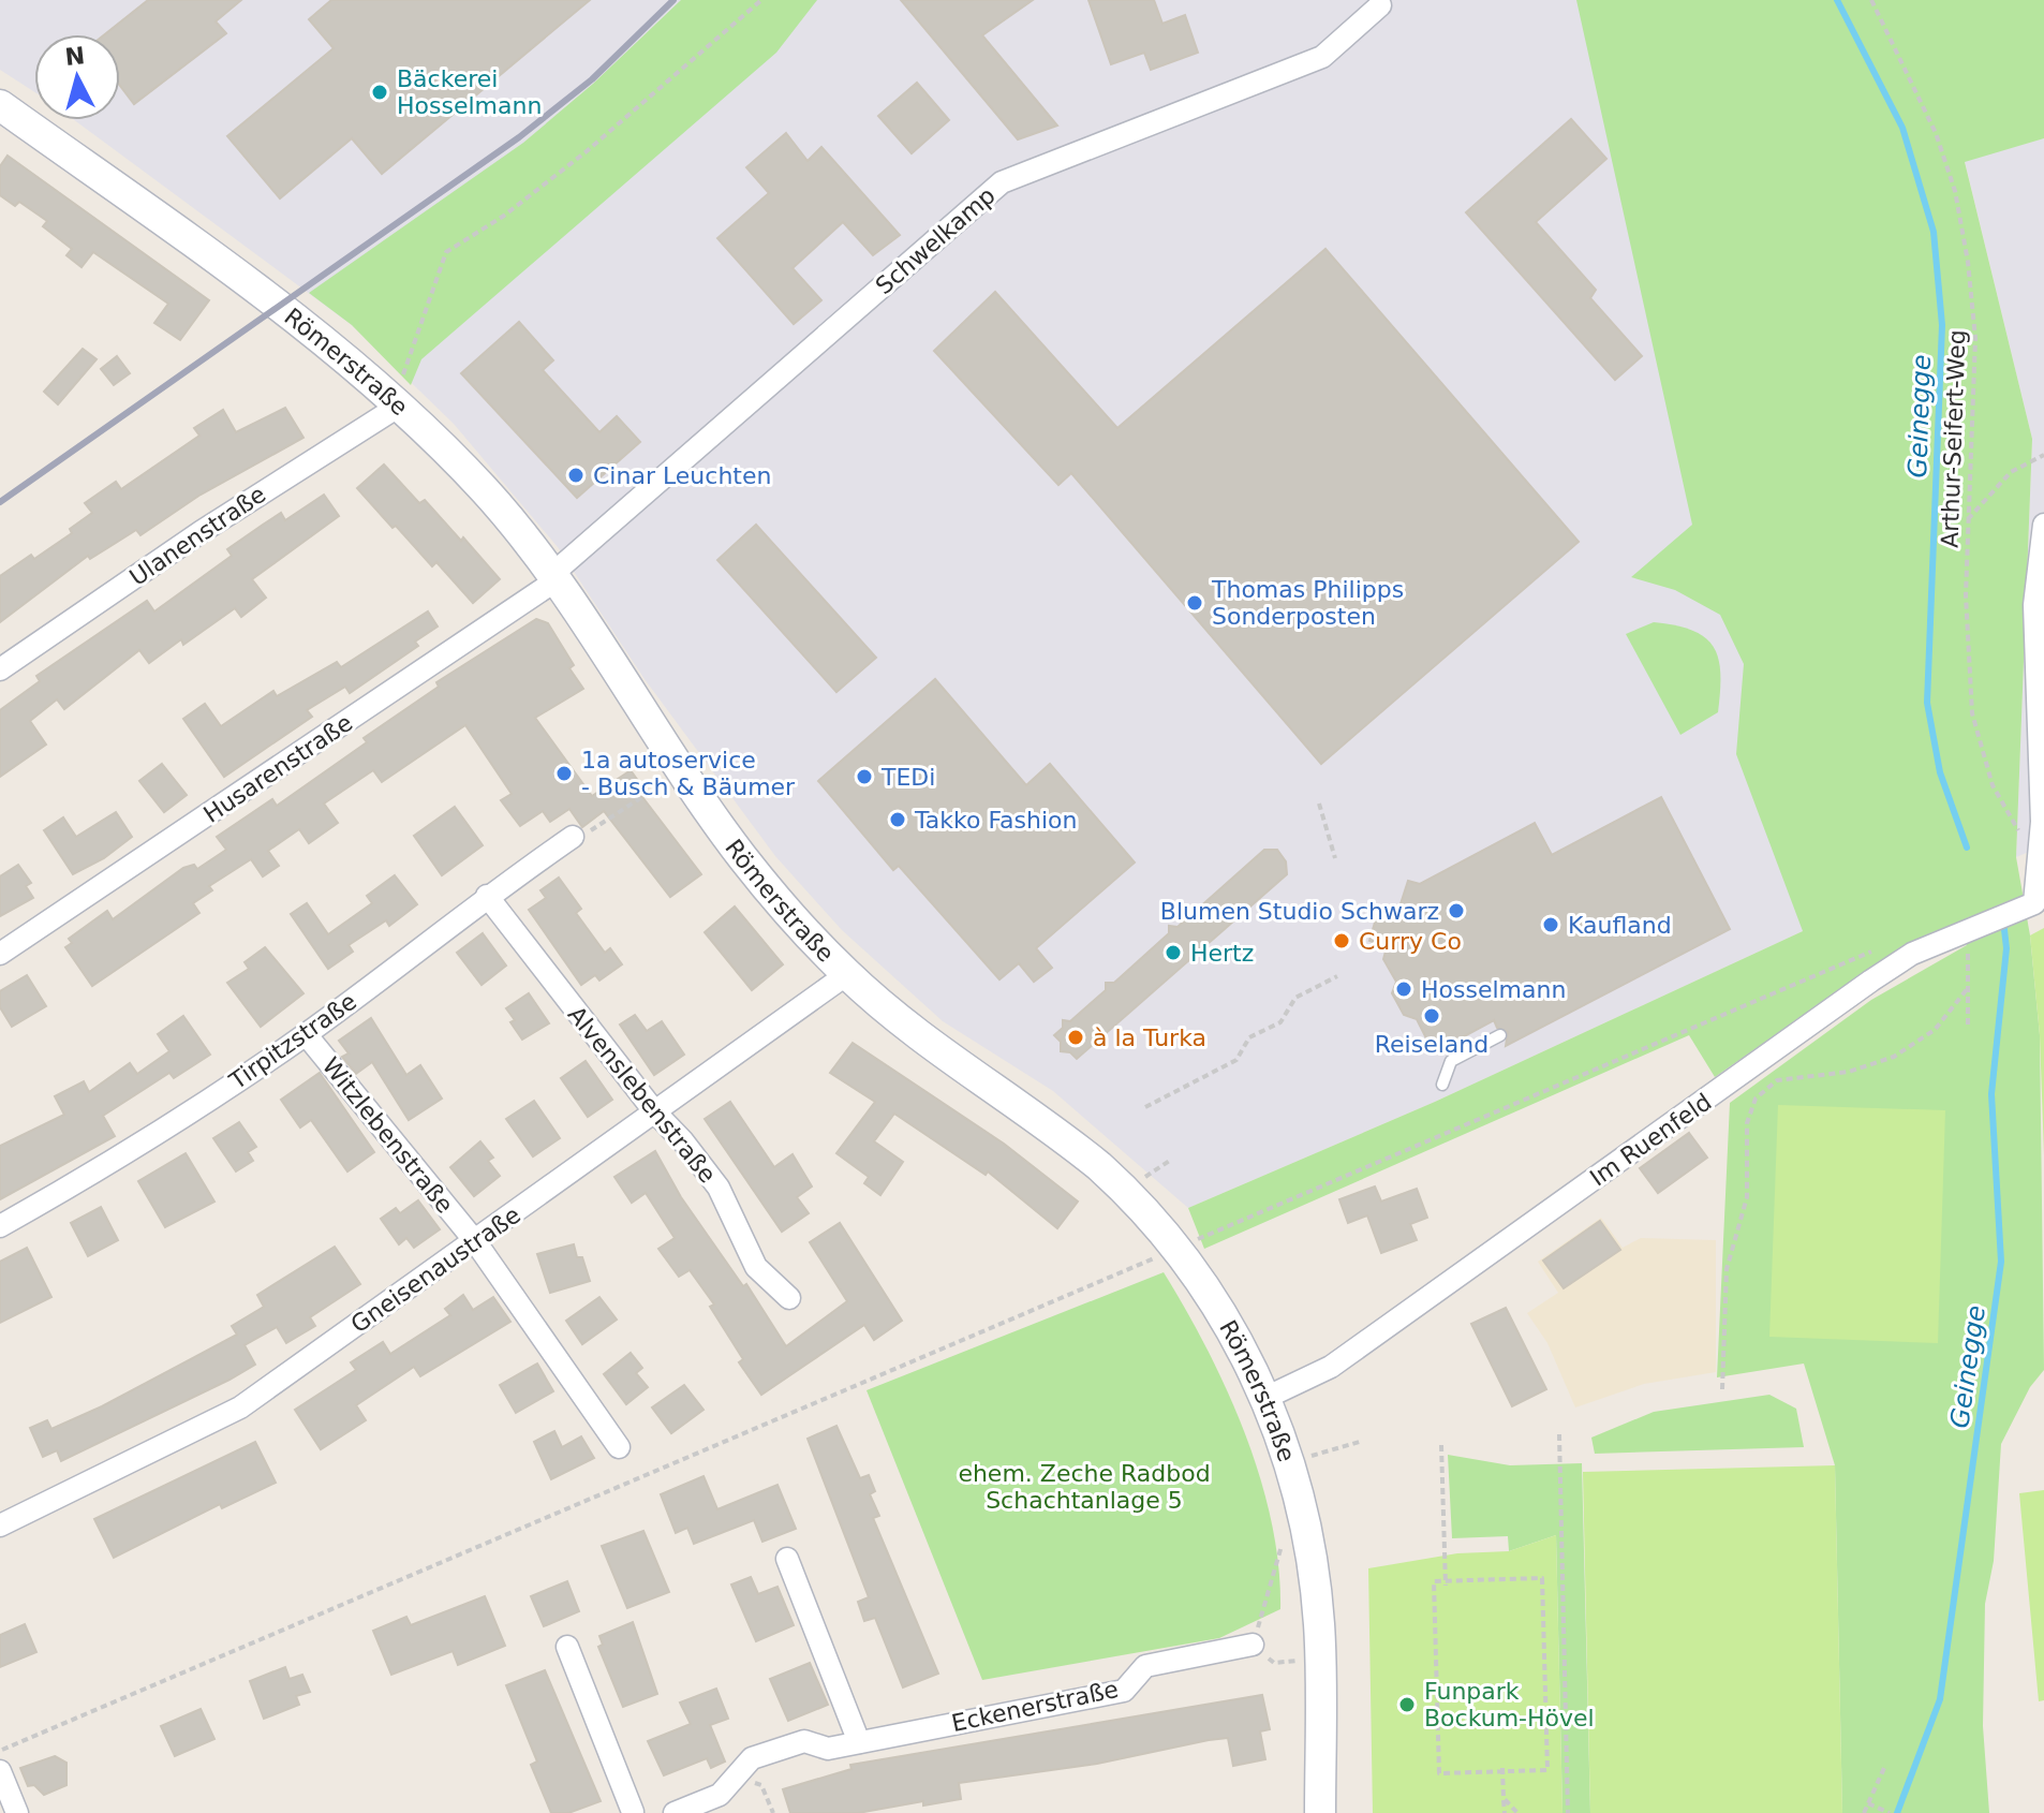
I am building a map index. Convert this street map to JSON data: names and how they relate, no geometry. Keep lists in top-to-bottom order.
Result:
{
  "streets": {
    "main road": ["Römerstraße"],
    "street": [
      "Schwelkamp",
      "Ulanenstraße",
      "Husarenstraße",
      "Tirpitzstraße",
      "Alvenslebenstraße",
      "Witzlebenstraße",
      "Im Ruenfeld",
      "Gneisenaustraße",
      "Eckenerstraße"
    ],
    "path": ["Arthur-Seifert-Weg"]
  },
  "crossings": [
    ["Schwelkamp", "Römerstraße"],
    ["Schwelkamp", "Husarenstraße"],
    ["Römerstraße", "Ulanenstraße"],
    ["Römerstraße", "Husarenstraße"],
    ["Römerstraße", "Im Ruenfeld"],
    ["Römerstraße", "Gneisenaustraße"],
    ["Tirpitzstraße", "Alvenslebenstraße"],
    ["Tirpitzstraße", "Witzlebenstraße"],
    ["Alvenslebenstraße", "Gneisenaustraße"],
    ["Witzlebenstraße", "Gneisenaustraße"]
  ],
  "water": ["Geinegge"],
  "parks": ["ehem. Zeche Radbod Schachtanlage 5"],
  "places": [
    "Bäckerei Hosselmann",
    "Cinar Leuchten",
    "Thomas Philipps Sonderposten",
    "1a autoservice - Busch & Bäumer",
    "TEDi",
    "Takko Fashion",
    "Blumen Studio Schwarz",
    "Kaufland",
    "Curry Co",
    "Hertz",
    "Hosselmann",
    "Reiseland",
    "à la Turka",
    "Funpark Bockum-Hövel"
  ],
  "north": "top"
}
